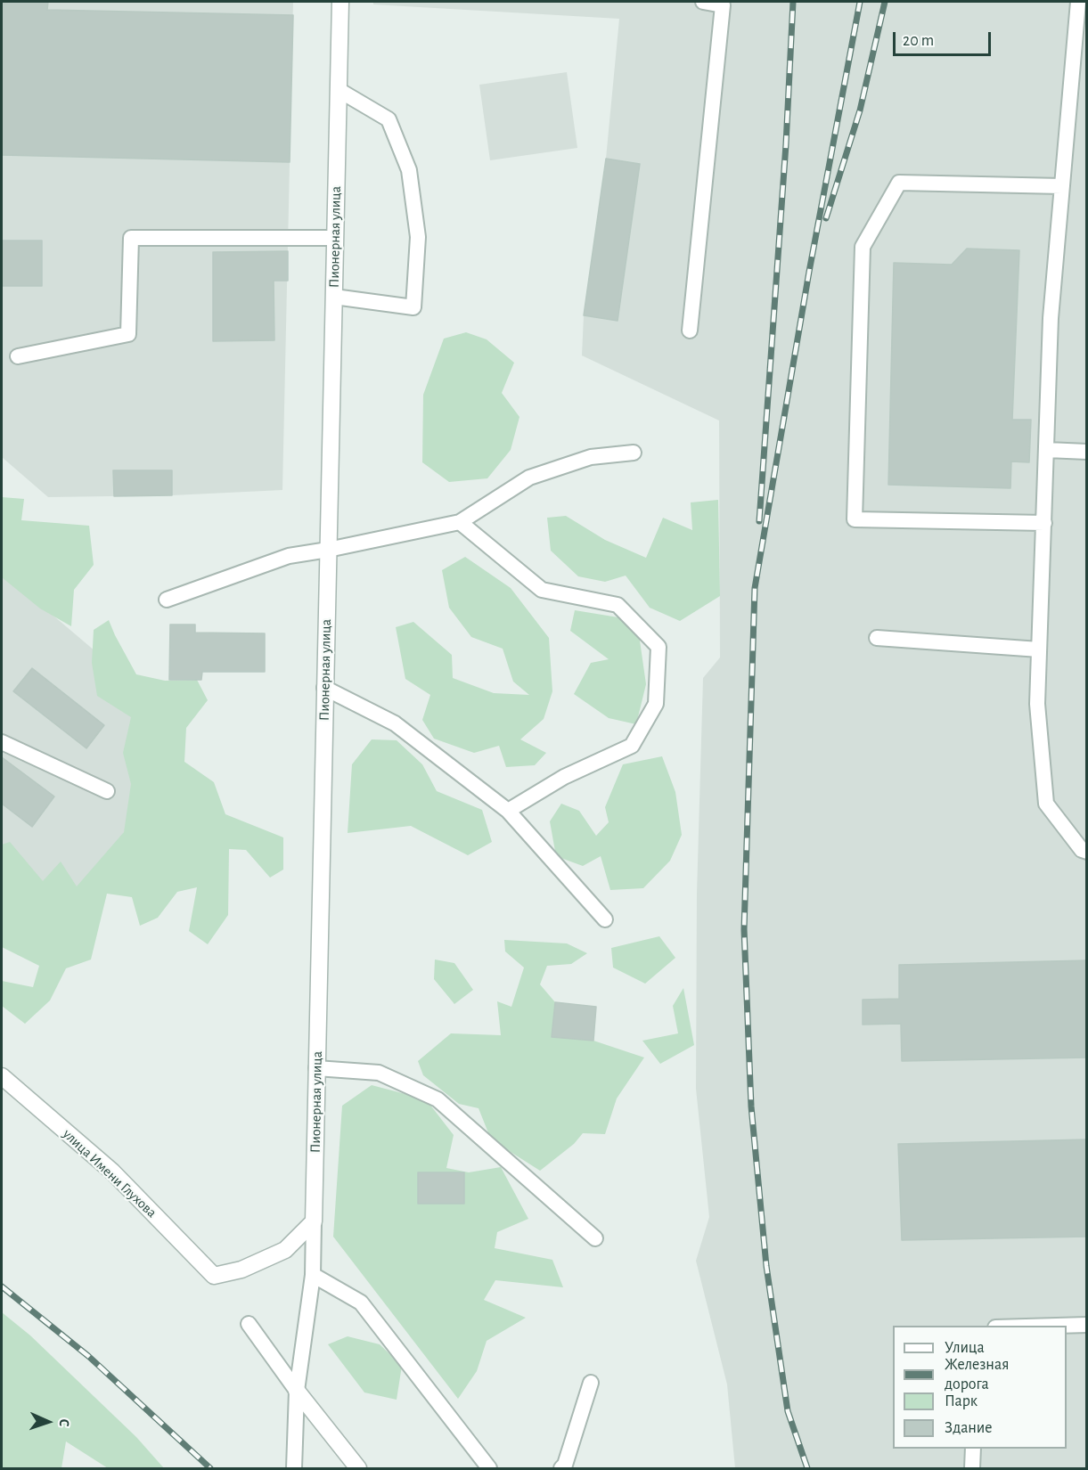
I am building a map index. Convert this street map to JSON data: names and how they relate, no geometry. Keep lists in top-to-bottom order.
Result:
{
  "streets": {
    "street": ["Пионерная улица", "улица Имени Глухова"]
  },
  "crossings": [
    ["Пионерная улица", "улица Имени Глухова"]
  ],
  "legend": [
    "Улица",
    "Железная дорога",
    "Парк",
    "Здание"
  ],
  "scale_bar": "20 m",
  "north": "right"
}
